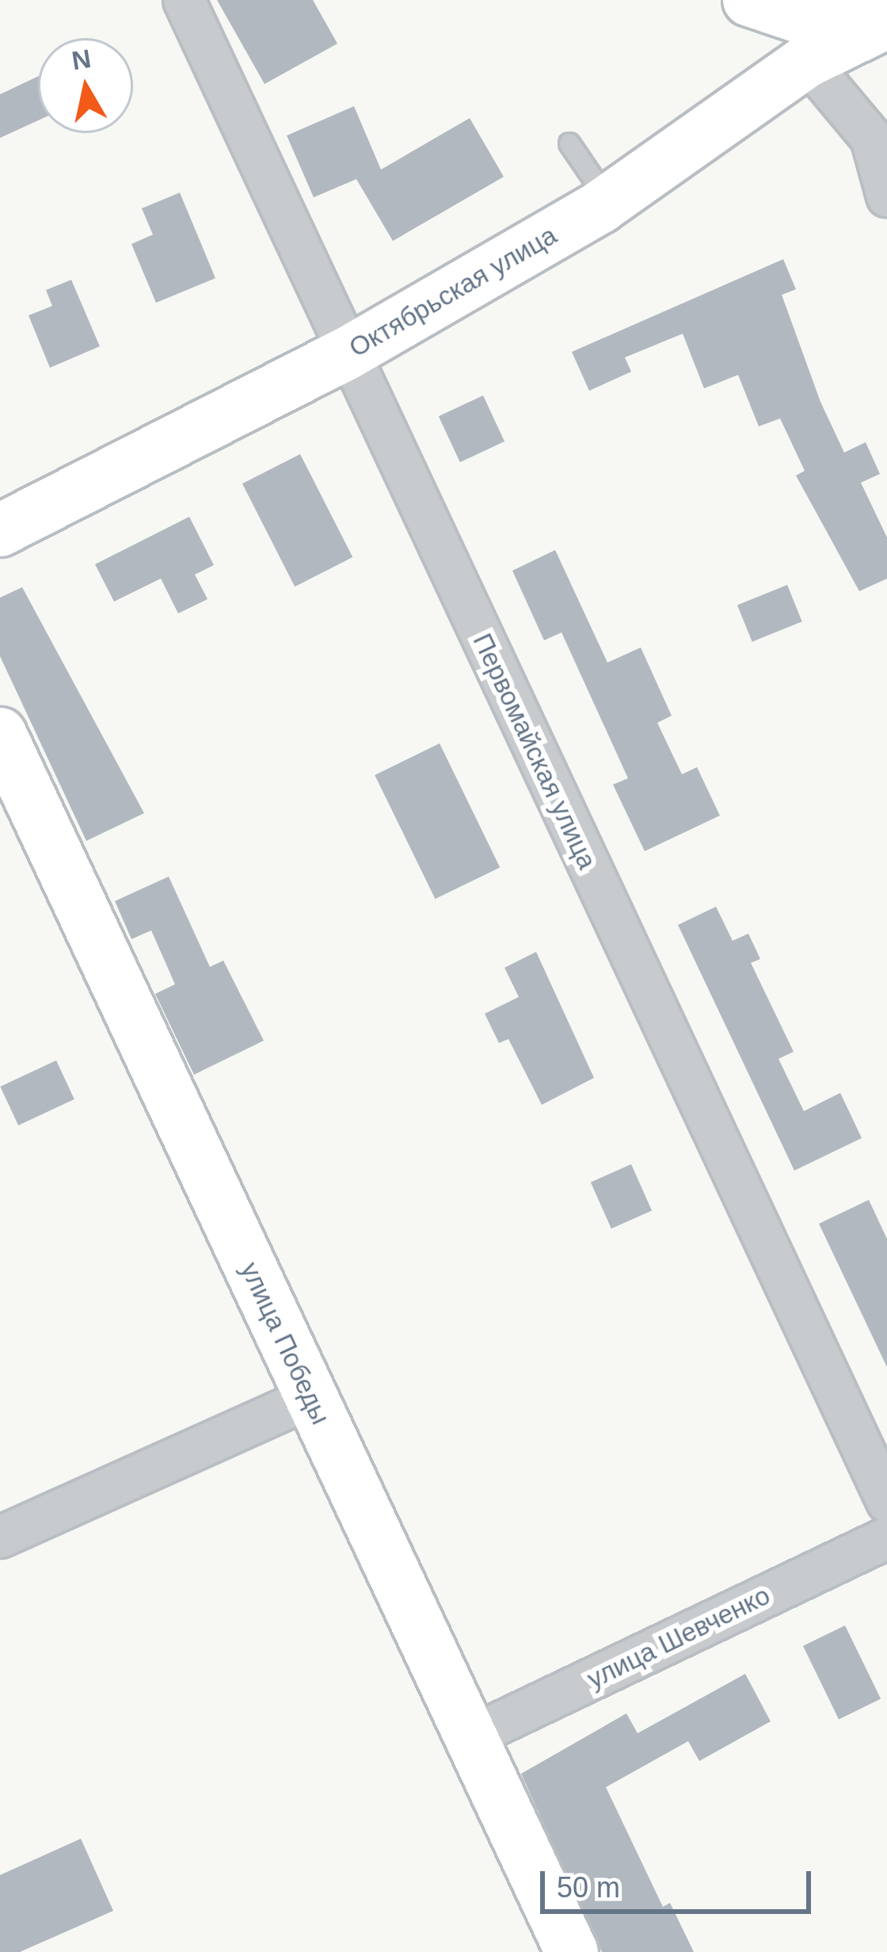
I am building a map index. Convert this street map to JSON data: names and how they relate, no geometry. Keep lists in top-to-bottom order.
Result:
{
  "streets": {
    "street": [
      "Октябрьская улица",
      "Первомайская улица",
      "улица Победы",
      "улица Шевченко"
    ]
  },
  "crossings": [
    ["Октябрьская улица", "Первомайская улица"],
    ["улица Победы", "улица Шевченко"]
  ],
  "scale_bar": "50 m",
  "north": "top"
}
